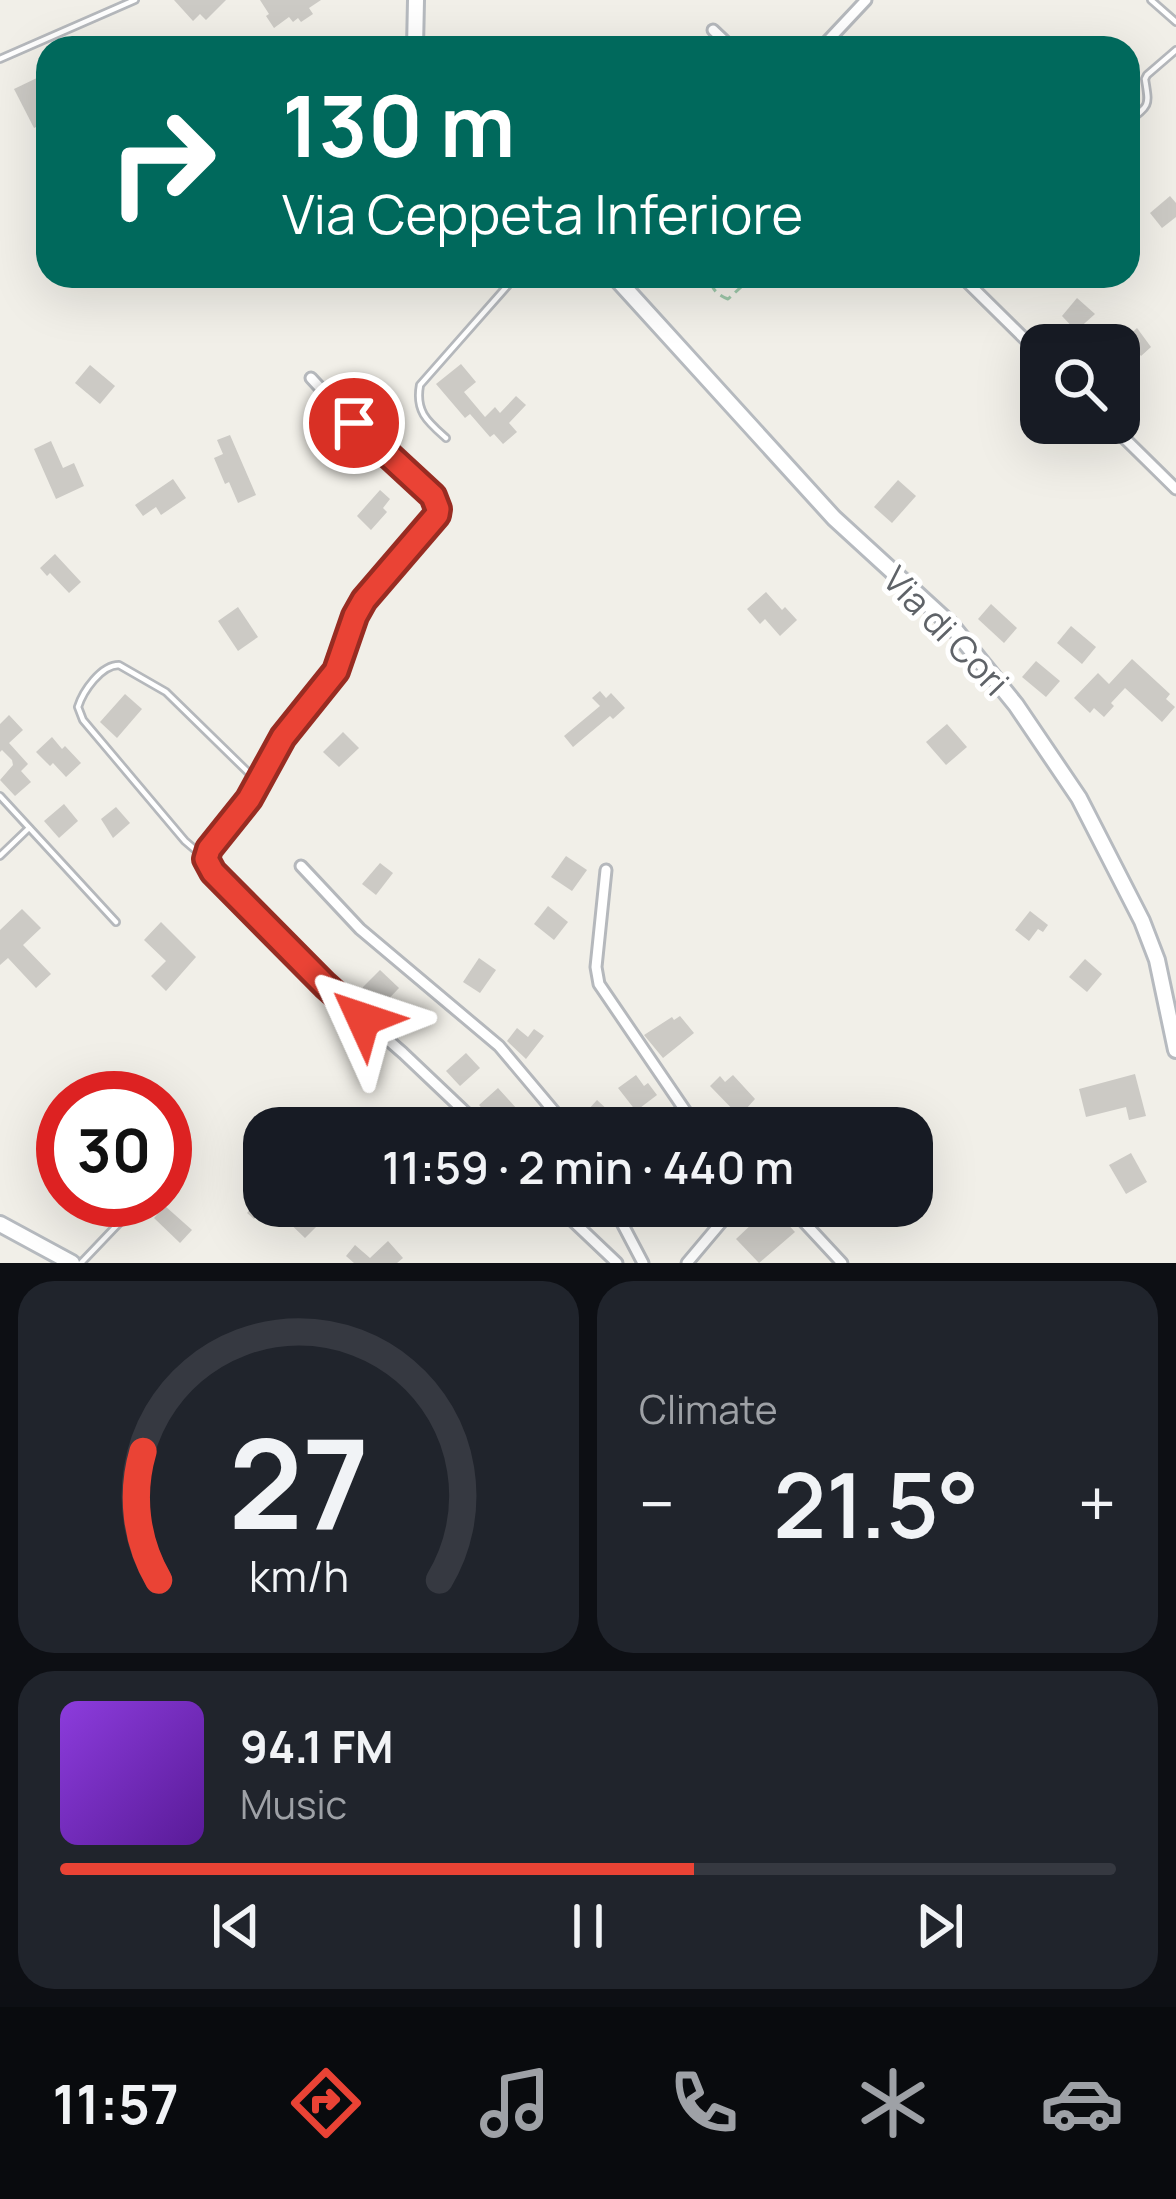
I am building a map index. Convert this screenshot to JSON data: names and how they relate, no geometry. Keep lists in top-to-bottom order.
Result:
{
  "streets": {
    "main road": ["Via di Cori"]
  },
  "page": {
    "turn": ["130 m", "Via Ceppeta Inferiore"],
    "limit": "30",
    "trip": "11:59 · 2 min · 440 m",
    "tile": "Climate",
    "heat": ["−", "21.5°", "+"],
    "song": ["94.1 FM", "Music"],
    "tabs": "11:57",
    "gauge": ["27", "km/h"]
  }
}
